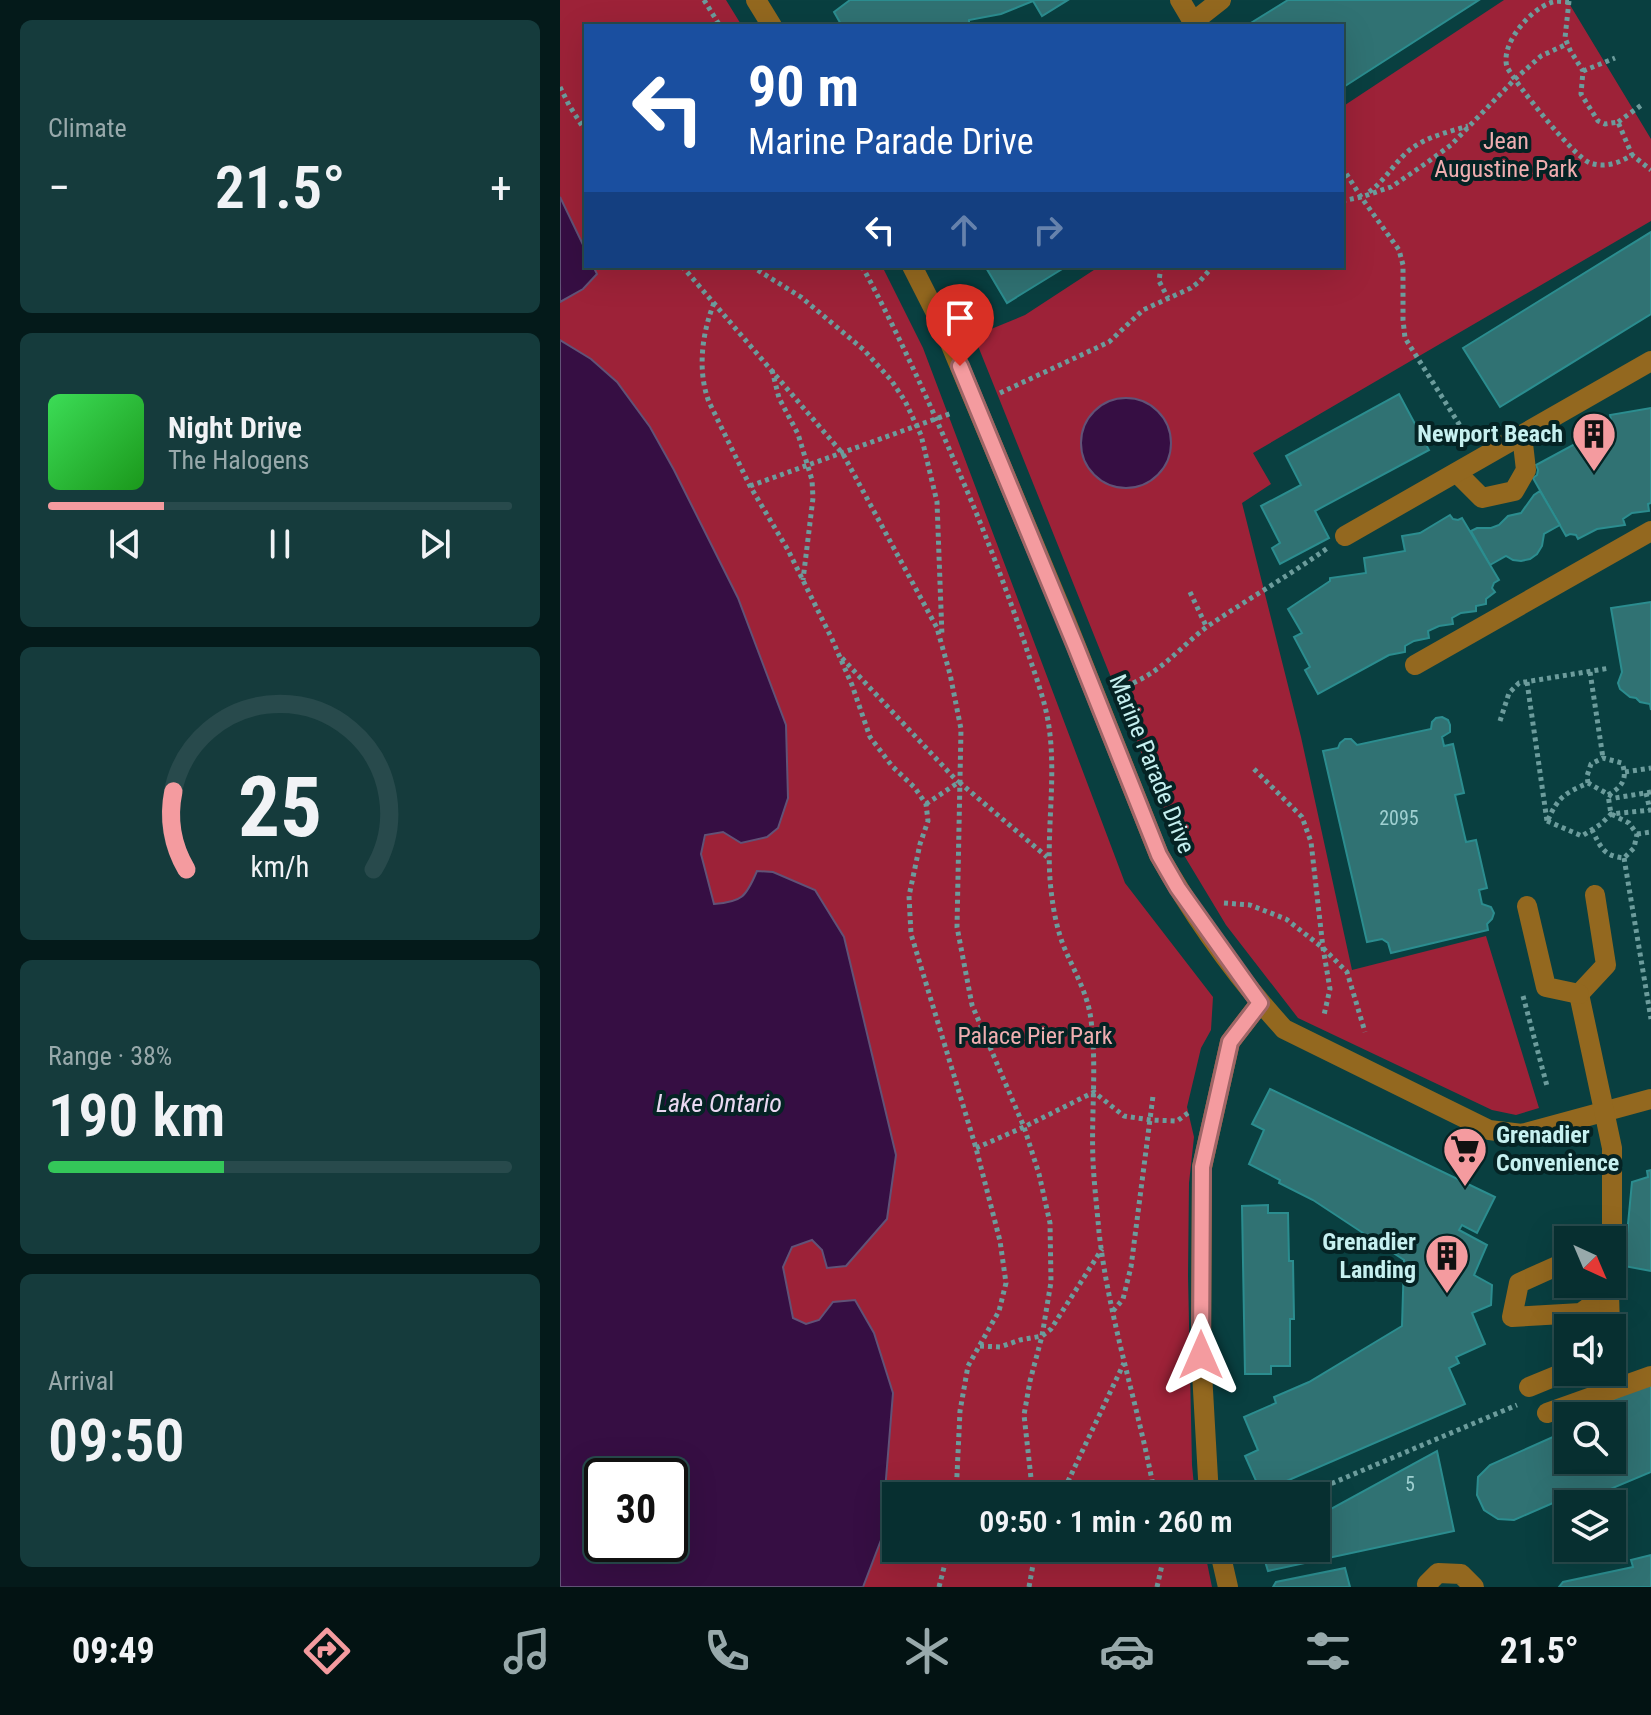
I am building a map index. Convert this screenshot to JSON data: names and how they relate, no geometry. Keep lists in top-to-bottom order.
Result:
{
  "streets": {
    "street": ["Marine Parade Drive"]
  },
  "water": ["Lake Ontario"],
  "parks": ["Jean Augustine Park", "Palace Pier Park"],
  "places": {
    "building": ["Newport Beach", "Grenadier Landing"],
    "supermarket": ["Grenadier Convenience"]
  },
  "house_numbers": ["2095", "5"],
  "north": "bottom right",
  "page": {
    "tile": [
      "Climate",
      ["Range · 38%", "190 km"],
      ["Arrival", "09:50"]
    ],
    "turn": ["90 m", "Marine Parade Drive"],
    "heat": ["−", "21.5°", "+"],
    "song": ["Night Drive", "The Halogens"],
    "limit": "30",
    "trip": "09:50 · 1 min · 260 m",
    "tabs": ["09:49", "21.5°"],
    "gauge": ["25", "km/h"]
  }
}
